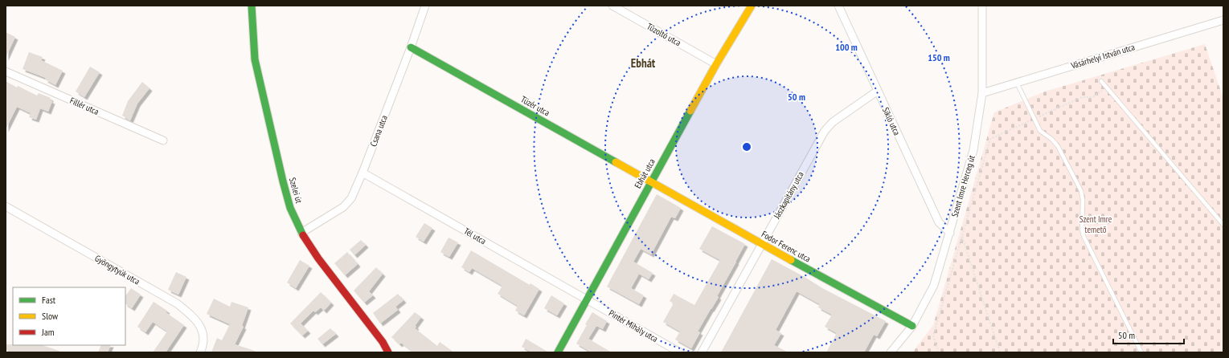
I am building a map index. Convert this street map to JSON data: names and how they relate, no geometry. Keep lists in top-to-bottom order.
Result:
{
  "streets": {
    "street": [
      "Tűzoltó utca",
      "Vásárhelyi István utca",
      "Fillér utca",
      "Tüzér utca",
      "Sikló utca",
      "Csana utca",
      "Ebhát utca",
      "Szent Imre Herceg út",
      "Szelei út",
      "Jászkapitány utca",
      "Tél utca",
      "Fodor Ferenc utca",
      "Gyöngytyúk utca",
      "Pintér Mihály utca"
    ]
  },
  "crossings": [
    ["Tűzoltó utca", "Ebhát utca"],
    ["Vásárhelyi István utca", "Szent Imre Herceg út"],
    ["Tüzér utca", "Csana utca"],
    ["Tüzér utca", "Ebhát utca"],
    ["Tüzér utca", "Fodor Ferenc utca"],
    ["Sikló utca", "Szent Imre Herceg út"],
    ["Sikló utca", "Jászkapitány utca"],
    ["Csana utca", "Szelei út"],
    ["Csana utca", "Tél utca"],
    ["Ebhát utca", "Tél utca"],
    ["Ebhát utca", "Fodor Ferenc utca"],
    ["Ebhát utca", "Pintér Mihály utca"],
    ["Szent Imre Herceg út", "Fodor Ferenc utca"],
    ["Jászkapitány utca", "Fodor Ferenc utca"],
    ["Tél utca", "Pintér Mihály utca"]
  ],
  "districts": ["Ebhát"],
  "parks": ["Szent Imre temető"],
  "legend": ["Fast", "Slow", "Jam"],
  "scale_bar": "50 m",
  "rings": ["100 m", "150 m", "50 m"]
}
